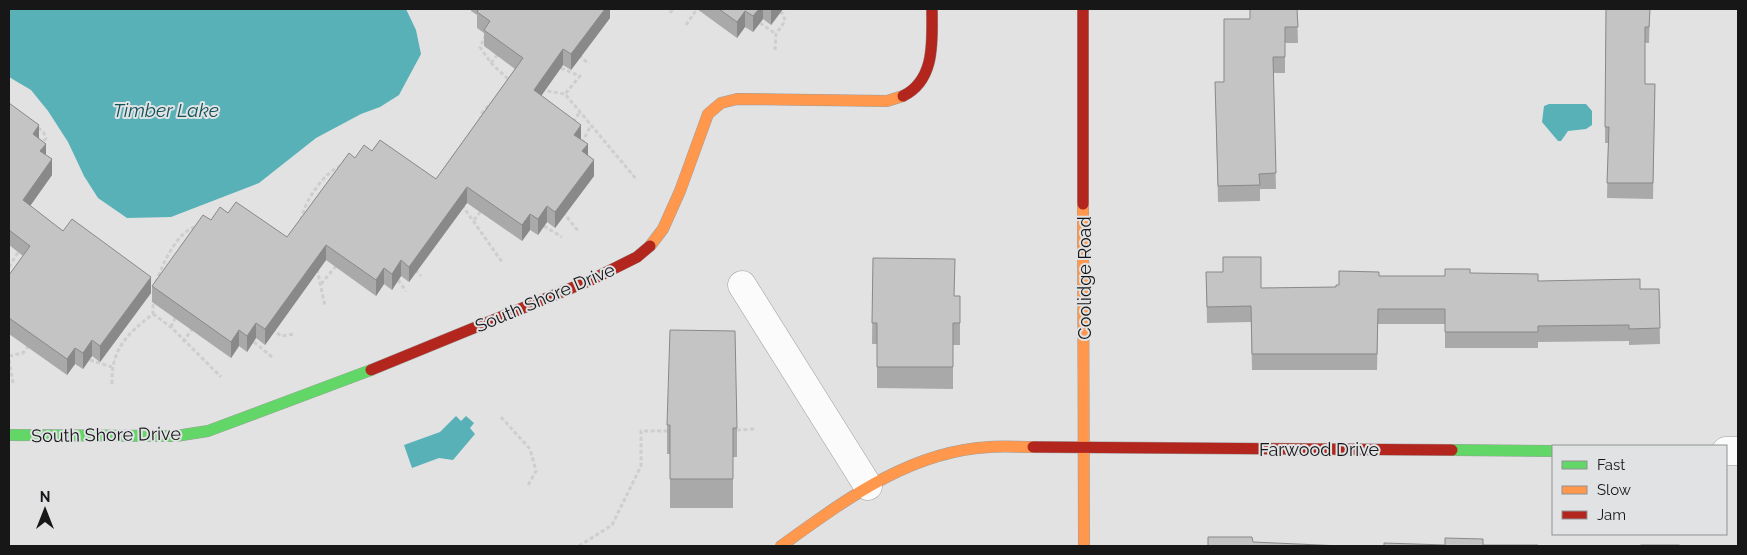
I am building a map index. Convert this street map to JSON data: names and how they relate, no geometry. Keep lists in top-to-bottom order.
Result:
{
  "streets": {
    "street": ["Coolidge Road", "South Shore Drive", "Farwood Drive"]
  },
  "crossings": [
    ["Coolidge Road", "Farwood Drive"]
  ],
  "water": ["Timber Lake"],
  "legend": ["Fast", "Slow", "Jam"],
  "north": "top"
}
